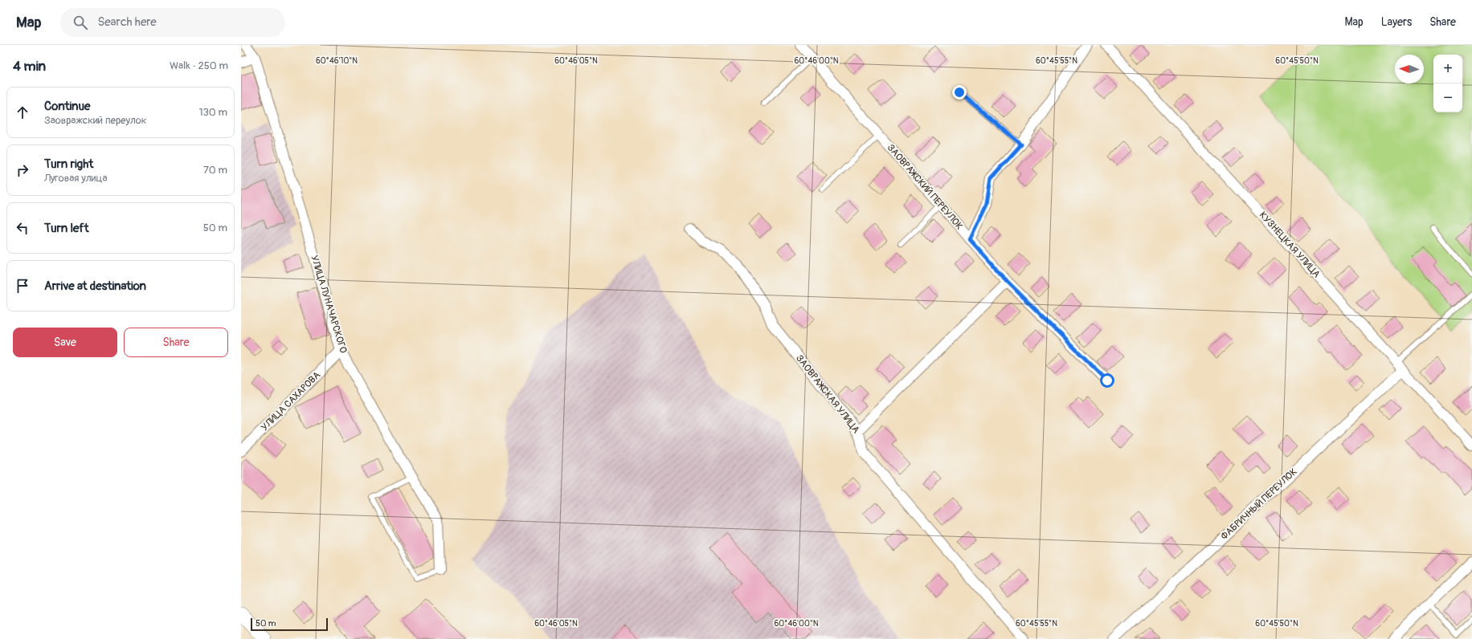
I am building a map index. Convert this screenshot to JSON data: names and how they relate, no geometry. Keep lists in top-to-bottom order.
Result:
{
  "streets": {
    "street": [
      "ЗАОВРАЖСКИЙ ПЕРЕУЛОК",
      "КУЗНЕЦКАЯ УЛИЦА",
      "УЛИЦА ЛУНАЧАРСКОГО",
      "ЗАОВРАЖСКАЯ УЛИЦА",
      "УЛИЦА САХАРОВА",
      "ФАБРИЧНЫЙ ПЕРЕУЛОК"
    ]
  },
  "crossings": [
    ["КУЗНЕЦКАЯ УЛИЦА", "ФАБРИЧНЫЙ ПЕРЕУЛОК"],
    ["УЛИЦА ЛУНАЧАРСКОГО", "УЛИЦА САХАРОВА"]
  ],
  "scale_bar": "50 m",
  "north": "left",
  "page": {
    "header": "Map",
    "search": "Search here",
    "nav": ["Map", "Layers", "Share"],
    "heading": ["4 min", "Walk · 250 m"],
    "map_buttons": ["+", "−"],
    "list": [
      ["Continue", "Заовражский переулок", "130 m"],
      ["Turn right", "Луговая улица", "70 m"],
      ["Turn left", "50 m"],
      "Arrive at destination"
    ],
    "buttons": ["Save", "Share"],
    "scale": "50 m"
  },
  "coordinates": [
    "60°46'10\"N",
    "60°46'05\"N",
    "60°46'00\"N",
    "60°45'55\"N",
    "60°45'50\"N"
  ]
}
